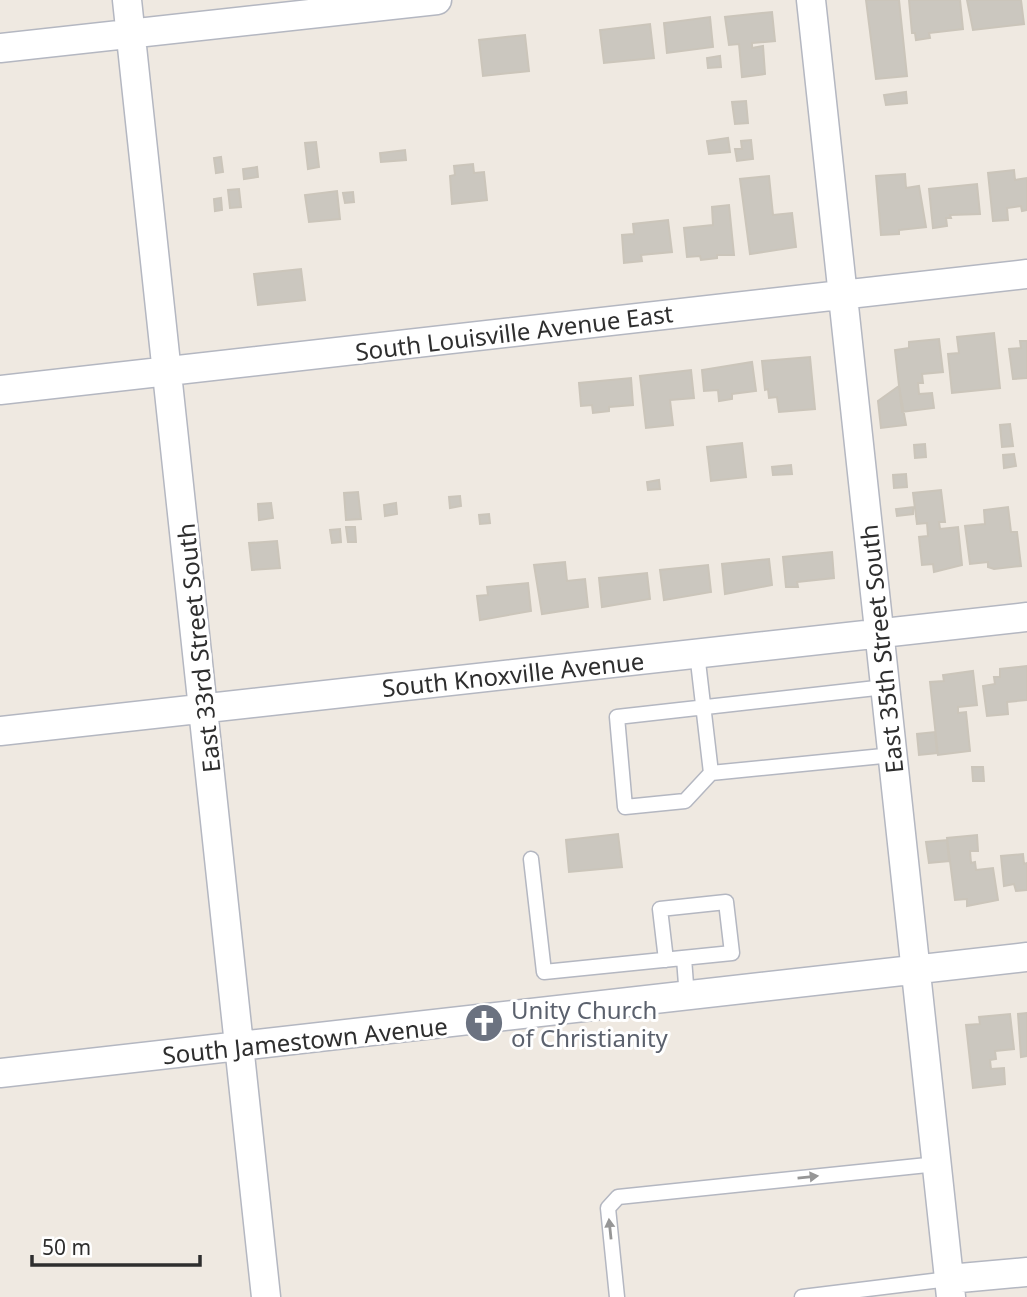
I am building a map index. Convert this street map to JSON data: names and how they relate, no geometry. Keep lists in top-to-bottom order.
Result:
{
  "streets": {
    "street": [
      "South Louisville Avenue East",
      "East 33rd Street South",
      "East 35th Street South",
      "South Knoxville Avenue",
      "South Jamestown Avenue"
    ]
  },
  "crossings": [
    ["South Louisville Avenue East", "East 33rd Street South"],
    ["South Louisville Avenue East", "East 35th Street South"],
    ["East 33rd Street South", "South Knoxville Avenue"],
    ["East 33rd Street South", "South Jamestown Avenue"],
    ["East 35th Street South", "South Knoxville Avenue"],
    ["East 35th Street South", "South Jamestown Avenue"]
  ],
  "places": {
    "church": ["Unity Church of Christianity"]
  },
  "scale_bar": "50 m"
}
